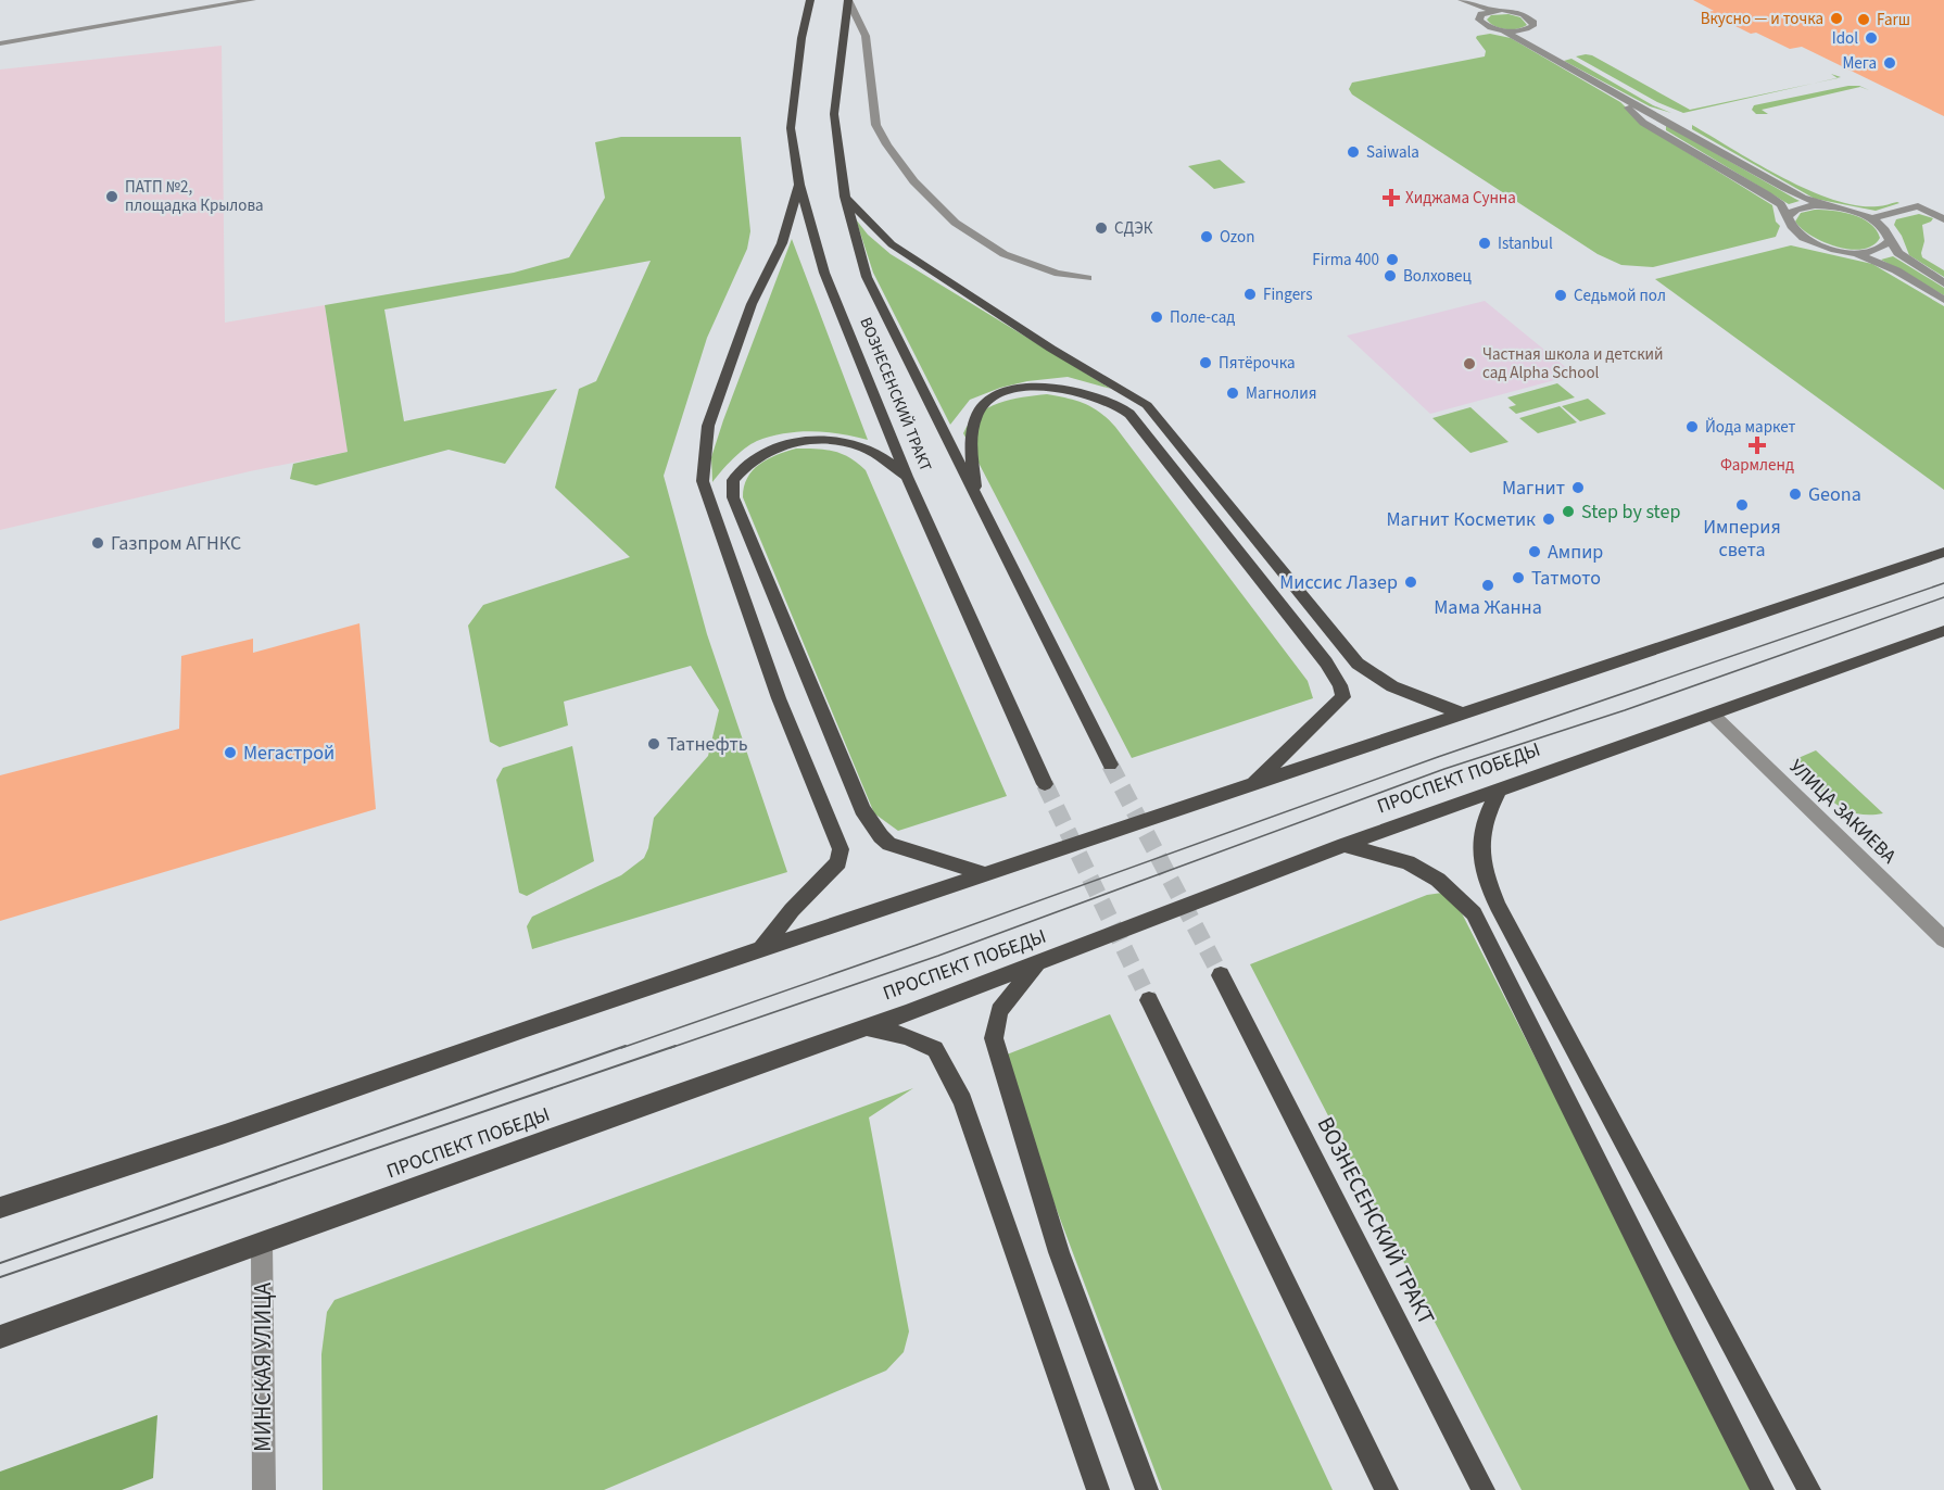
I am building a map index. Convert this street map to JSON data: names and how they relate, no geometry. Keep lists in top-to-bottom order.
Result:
{
  "streets": {
    "main road": ["ВОЗНЕСЕНСКИЙ ТРАКТ", "ПРОСПЕКТ ПОБЕДЫ"],
    "street": ["УЛИЦА ЗАКИЕВА", "МИНСКАЯ УЛИЦА"]
  },
  "crossings": [
    ["ПРОСПЕКТ ПОБЕДЫ", "УЛИЦА ЗАКИЕВА"],
    ["ПРОСПЕКТ ПОБЕДЫ", "МИНСКАЯ УЛИЦА"]
  ],
  "places": {
    "other": [
      "Вкусно — и точка",
      "Farш",
      "Idol",
      "Мега",
      "Saiwala",
      "ПАТП №2, площадка Крылова",
      "СДЭК",
      "Ozon",
      "Istanbul",
      "Firma 400",
      "Волховец",
      "Fingers",
      "Седьмой пол",
      "Поле-сад",
      "Пятёрочка",
      "Частная школа и детский сад Alpha School",
      "Магнолия",
      "Йода маркет",
      "Магнит",
      "Geona",
      "Империя света",
      "Step by step",
      "Магнит Косметик",
      "Газпром АГНКС",
      "Ампир",
      "Татмото",
      "Миссис Лазер",
      "Мама Жанна",
      "Татнефть",
      "Мегастрой"
    ],
    "health": ["Хиджама Сунна", "Фармленд"]
  }
}
